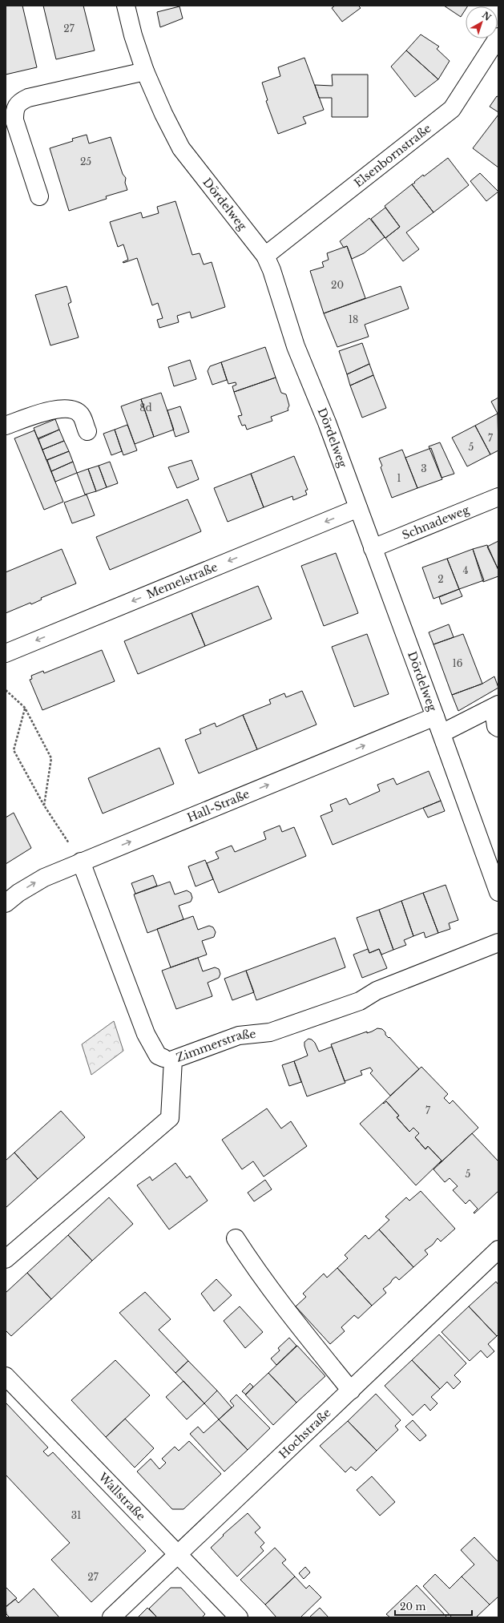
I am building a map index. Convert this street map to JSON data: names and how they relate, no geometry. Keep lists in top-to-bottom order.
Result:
{
  "streets": {
    "street": [
      "Elsenbornstraße",
      "Dördelweg",
      "Schnadeweg",
      "Memelstraße",
      "Hall-Straße",
      "Zimmerstraße",
      "Hochstraße",
      "Wallstraße"
    ]
  },
  "crossings": [
    ["Elsenbornstraße", "Dördelweg"],
    ["Dördelweg", "Schnadeweg"],
    ["Dördelweg", "Memelstraße"],
    ["Dördelweg", "Hall-Straße"],
    ["Hall-Straße", "Zimmerstraße"],
    ["Hochstraße", "Wallstraße"]
  ],
  "one_way": ["Memelstraße", "Hall-Straße"],
  "house_numbers": [
    "27",
    "25",
    "20",
    "18",
    "8d",
    "7",
    "5",
    "3",
    "1",
    "4",
    "2",
    "16",
    "7",
    "5",
    "31",
    "27"
  ],
  "scale_bar": "20 m",
  "north": "top right"
}
